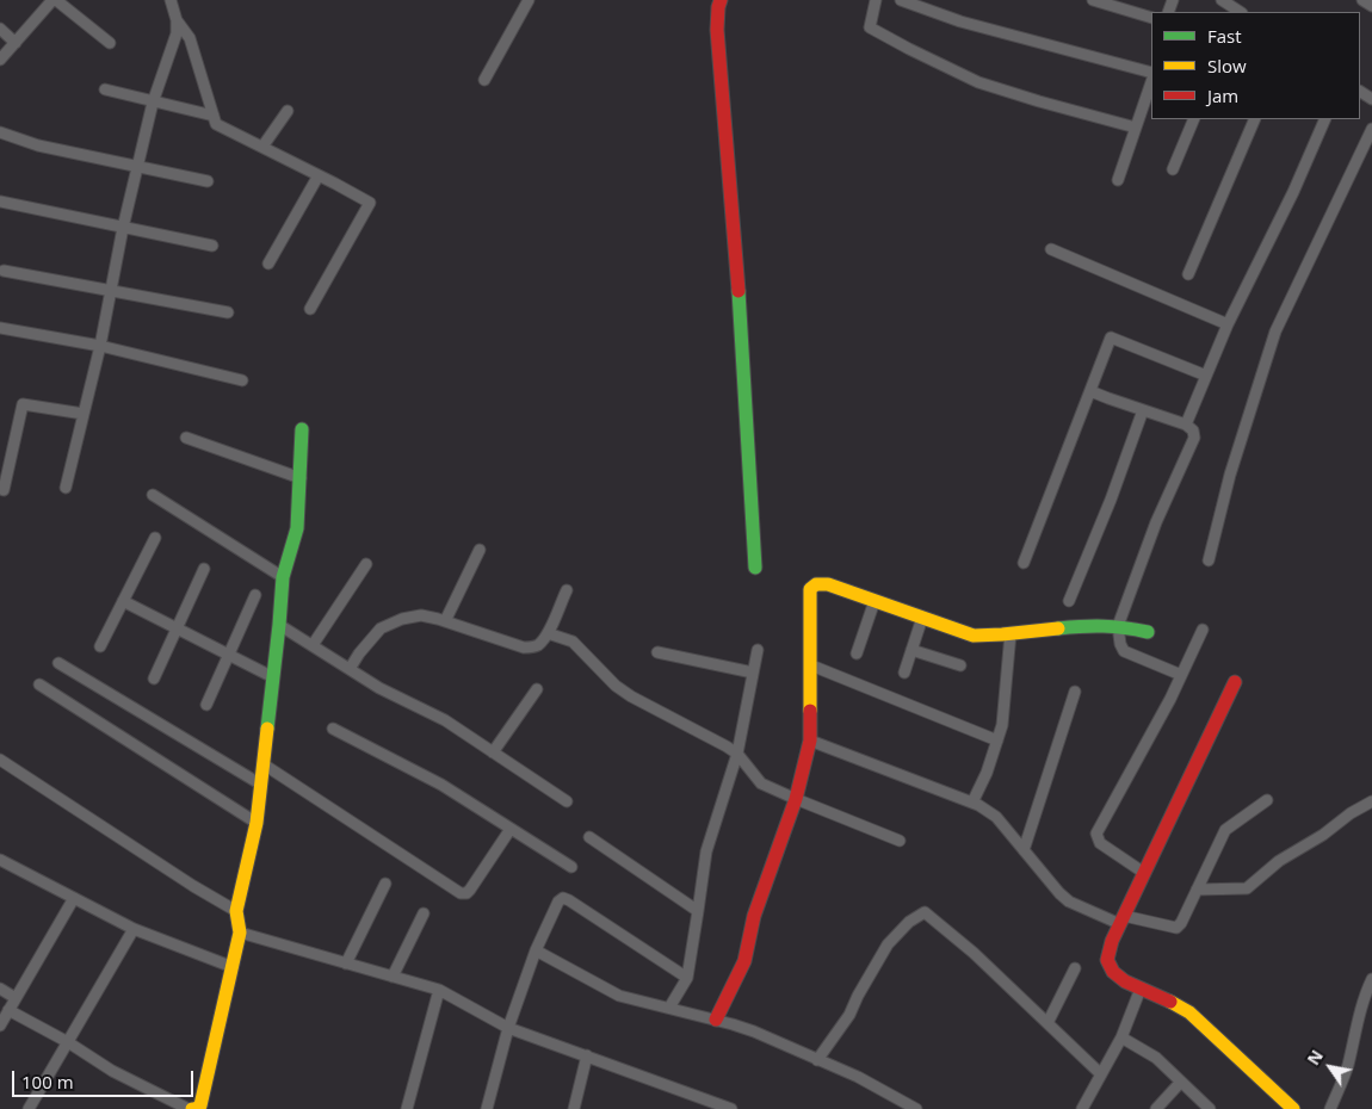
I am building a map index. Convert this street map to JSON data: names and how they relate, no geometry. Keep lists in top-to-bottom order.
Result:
{
  "legend": ["Fast", "Slow", "Jam"],
  "scale_bar": "100 m",
  "north": "top left"
}
